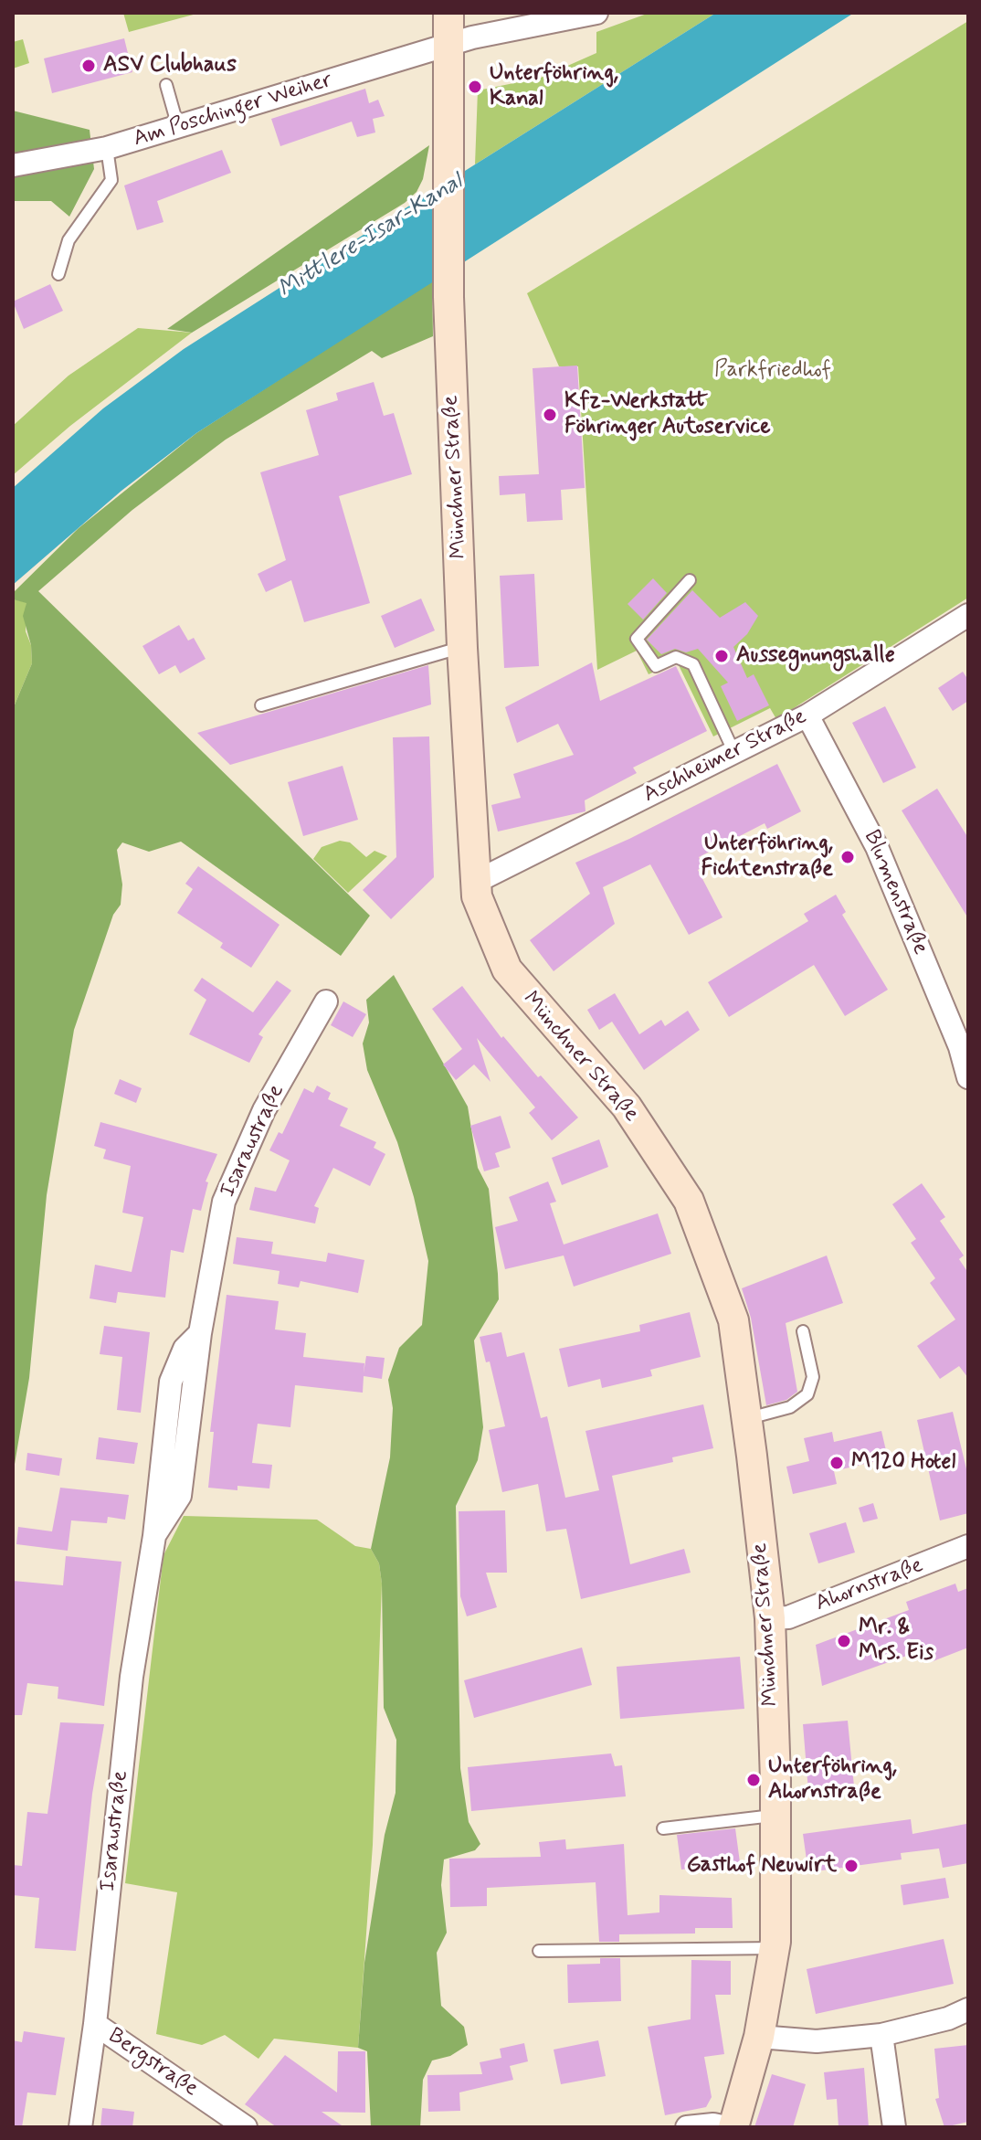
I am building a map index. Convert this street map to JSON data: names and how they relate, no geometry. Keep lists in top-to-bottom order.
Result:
{
  "streets": {
    "main road": ["Münchner Straße"],
    "street": [
      "Am Poschinger Weiher",
      "Aschheimer Straße",
      "Blumenstraße",
      "Isaraustraße",
      "Ahornstraße",
      "Bergstraße"
    ]
  },
  "crossings": [
    ["Am Poschinger Weiher", "Münchner Straße"],
    ["Münchner Straße", "Aschheimer Straße"],
    ["Münchner Straße", "Ahornstraße"],
    ["Aschheimer Straße", "Blumenstraße"],
    ["Isaraustraße", "Bergstraße"]
  ],
  "water": ["Mittlere-Isar-Kanal"],
  "parks": ["Parkfriedhof"],
  "places": [
    "ASV Clubhaus",
    "Unterföhring, Kanal",
    "Kfz-Werkstatt Föhringer Autoservice",
    "Aussegnungshalle",
    "Unterföhring, Fichtenstraße",
    "M120 Hotel",
    "Mr. & Mrs. Eis",
    "Unterföhring, Ahornstraße",
    "Gasthof Neuwirt"
  ]
}
